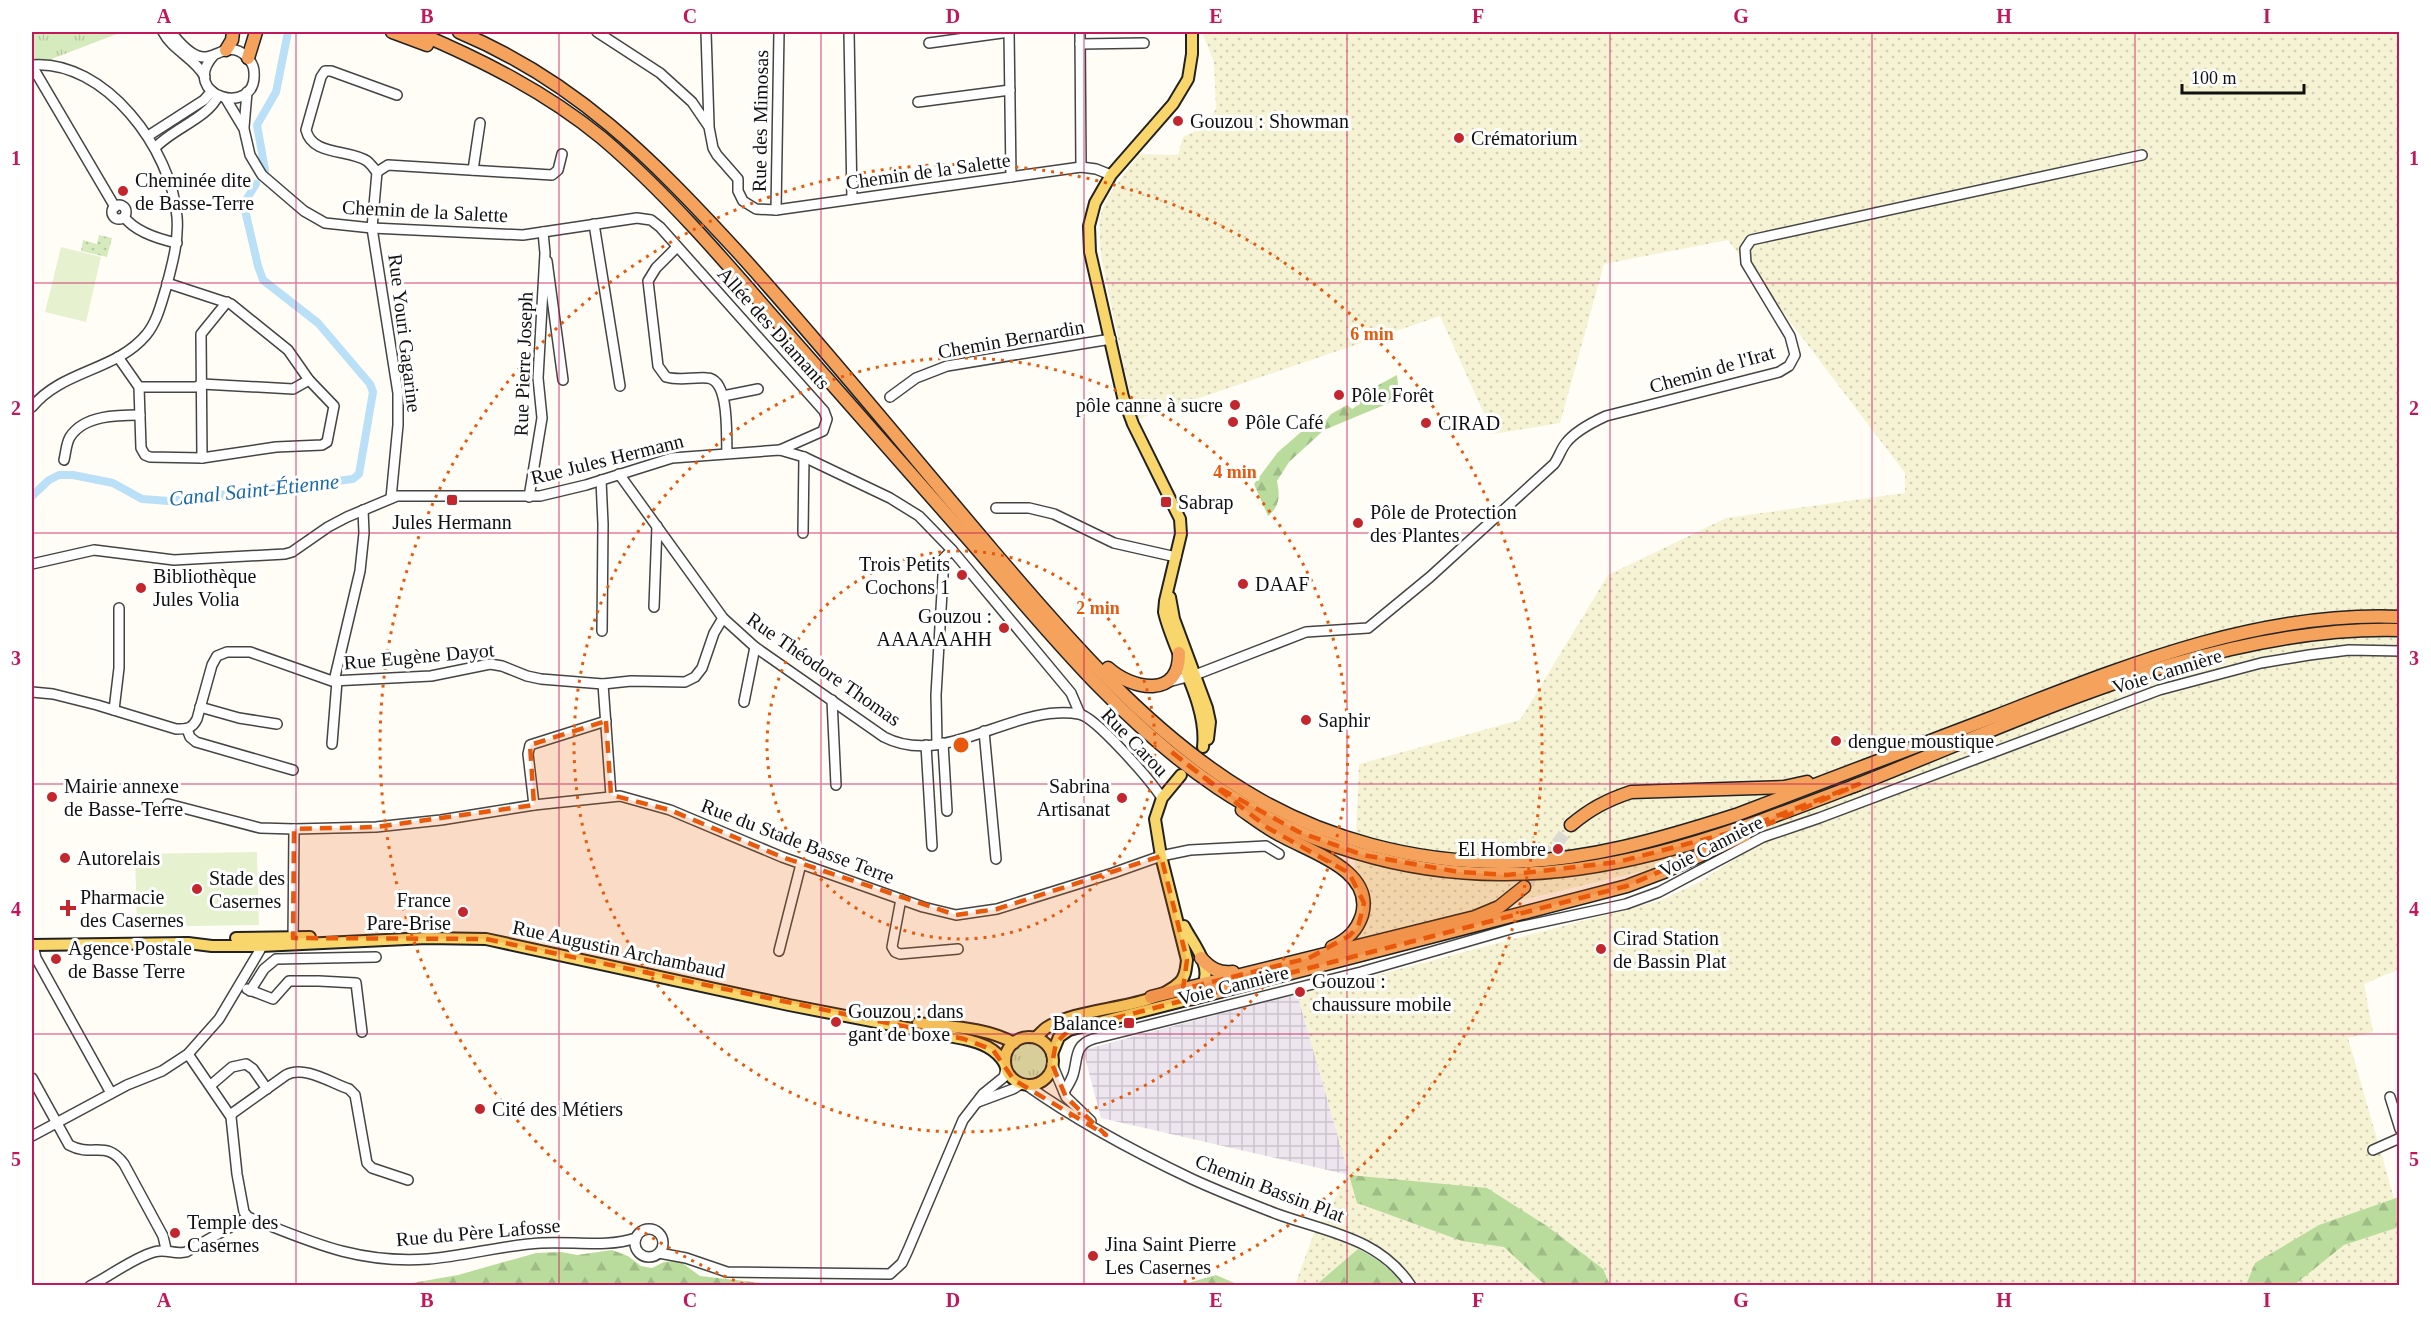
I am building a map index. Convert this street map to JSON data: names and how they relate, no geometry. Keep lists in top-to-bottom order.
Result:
{
  "streets": {
    "main road": ["Rue Augustin Archambaud"],
    "street": [
      "Rue des Mimosas",
      "Chemin de la Salette",
      "Allée des Diamants",
      "Rue Youri Gagarine",
      "Chemin Bernardin",
      "Rue Pierre Joseph",
      "Chemin de l'Irat",
      "Rue Jules Hermann",
      "Rue Eugène Dayot",
      "Rue Théodore Thomas",
      "Voie Cannière",
      "Rue Carou",
      "Rue du Stade Basse Terre",
      "Chemin Bassin Plat",
      "Rue du Père Lafosse"
    ]
  },
  "crossings": [
    ["Rue des Mimosas", "Chemin de la Salette"],
    ["Chemin de la Salette", "Allée des Diamants"],
    ["Chemin de la Salette", "Rue Youri Gagarine"],
    ["Chemin de la Salette", "Rue Pierre Joseph"],
    ["Allée des Diamants", "Rue Jules Hermann"],
    ["Rue Youri Gagarine", "Rue Jules Hermann"],
    ["Rue Pierre Joseph", "Rue Jules Hermann"],
    ["Rue Jules Hermann", "Rue Théodore Thomas"],
    ["Rue Jules Hermann", "Rue Carou"],
    ["Rue Eugène Dayot", "Rue Théodore Thomas"],
    ["Rue Théodore Thomas", "Rue Carou"],
    ["Voie Cannière", "Chemin Bassin Plat"],
    ["Rue Augustin Archambaud", "Chemin Bassin Plat"]
  ],
  "water": ["Canal Saint-Étienne"],
  "places": {
    "other": [
      "Gouzou : Showman",
      "Crématorium",
      "Cheminée dite de Basse-Terre",
      "Pôle Forêt",
      "pôle canne à sucre",
      "Pôle Café",
      "CIRAD",
      "Pôle de Protection des Plantes",
      "Trois Petits Cochons 1",
      "DAAF",
      "Bibliothèque Jules Volia",
      "Gouzou : AAAAAAHH",
      "Saphir",
      "dengue moustique",
      "Mairie annexe de Basse-Terre",
      "Sabrina Artisanat",
      "El Hombre",
      "Autorelais",
      "Stade des Casernes",
      "France Pare-Brise",
      "Cirad Station de Bassin Plat",
      "Agence Postale de Basse Terre",
      "Gouzou : chaussure mobile",
      "Gouzou : dans gant de boxe",
      "Cité des Métiers",
      "Temple des Casernes",
      "Jina Saint Pierre Les Casernes"
    ],
    "transit": ["Jules Hermann", "Sabrap", "Balance"],
    "health": ["Pharmacie des Casernes"]
  },
  "scale_bar": "100 m",
  "grid": {
    "columns": [
      "A",
      "B",
      "C",
      "D",
      "E",
      "F",
      "G",
      "H",
      "I"
    ],
    "rows": [
      "1",
      "2",
      "3",
      "4",
      "5"
    ]
  },
  "rings": ["6 min", "4 min", "2 min"]
}
